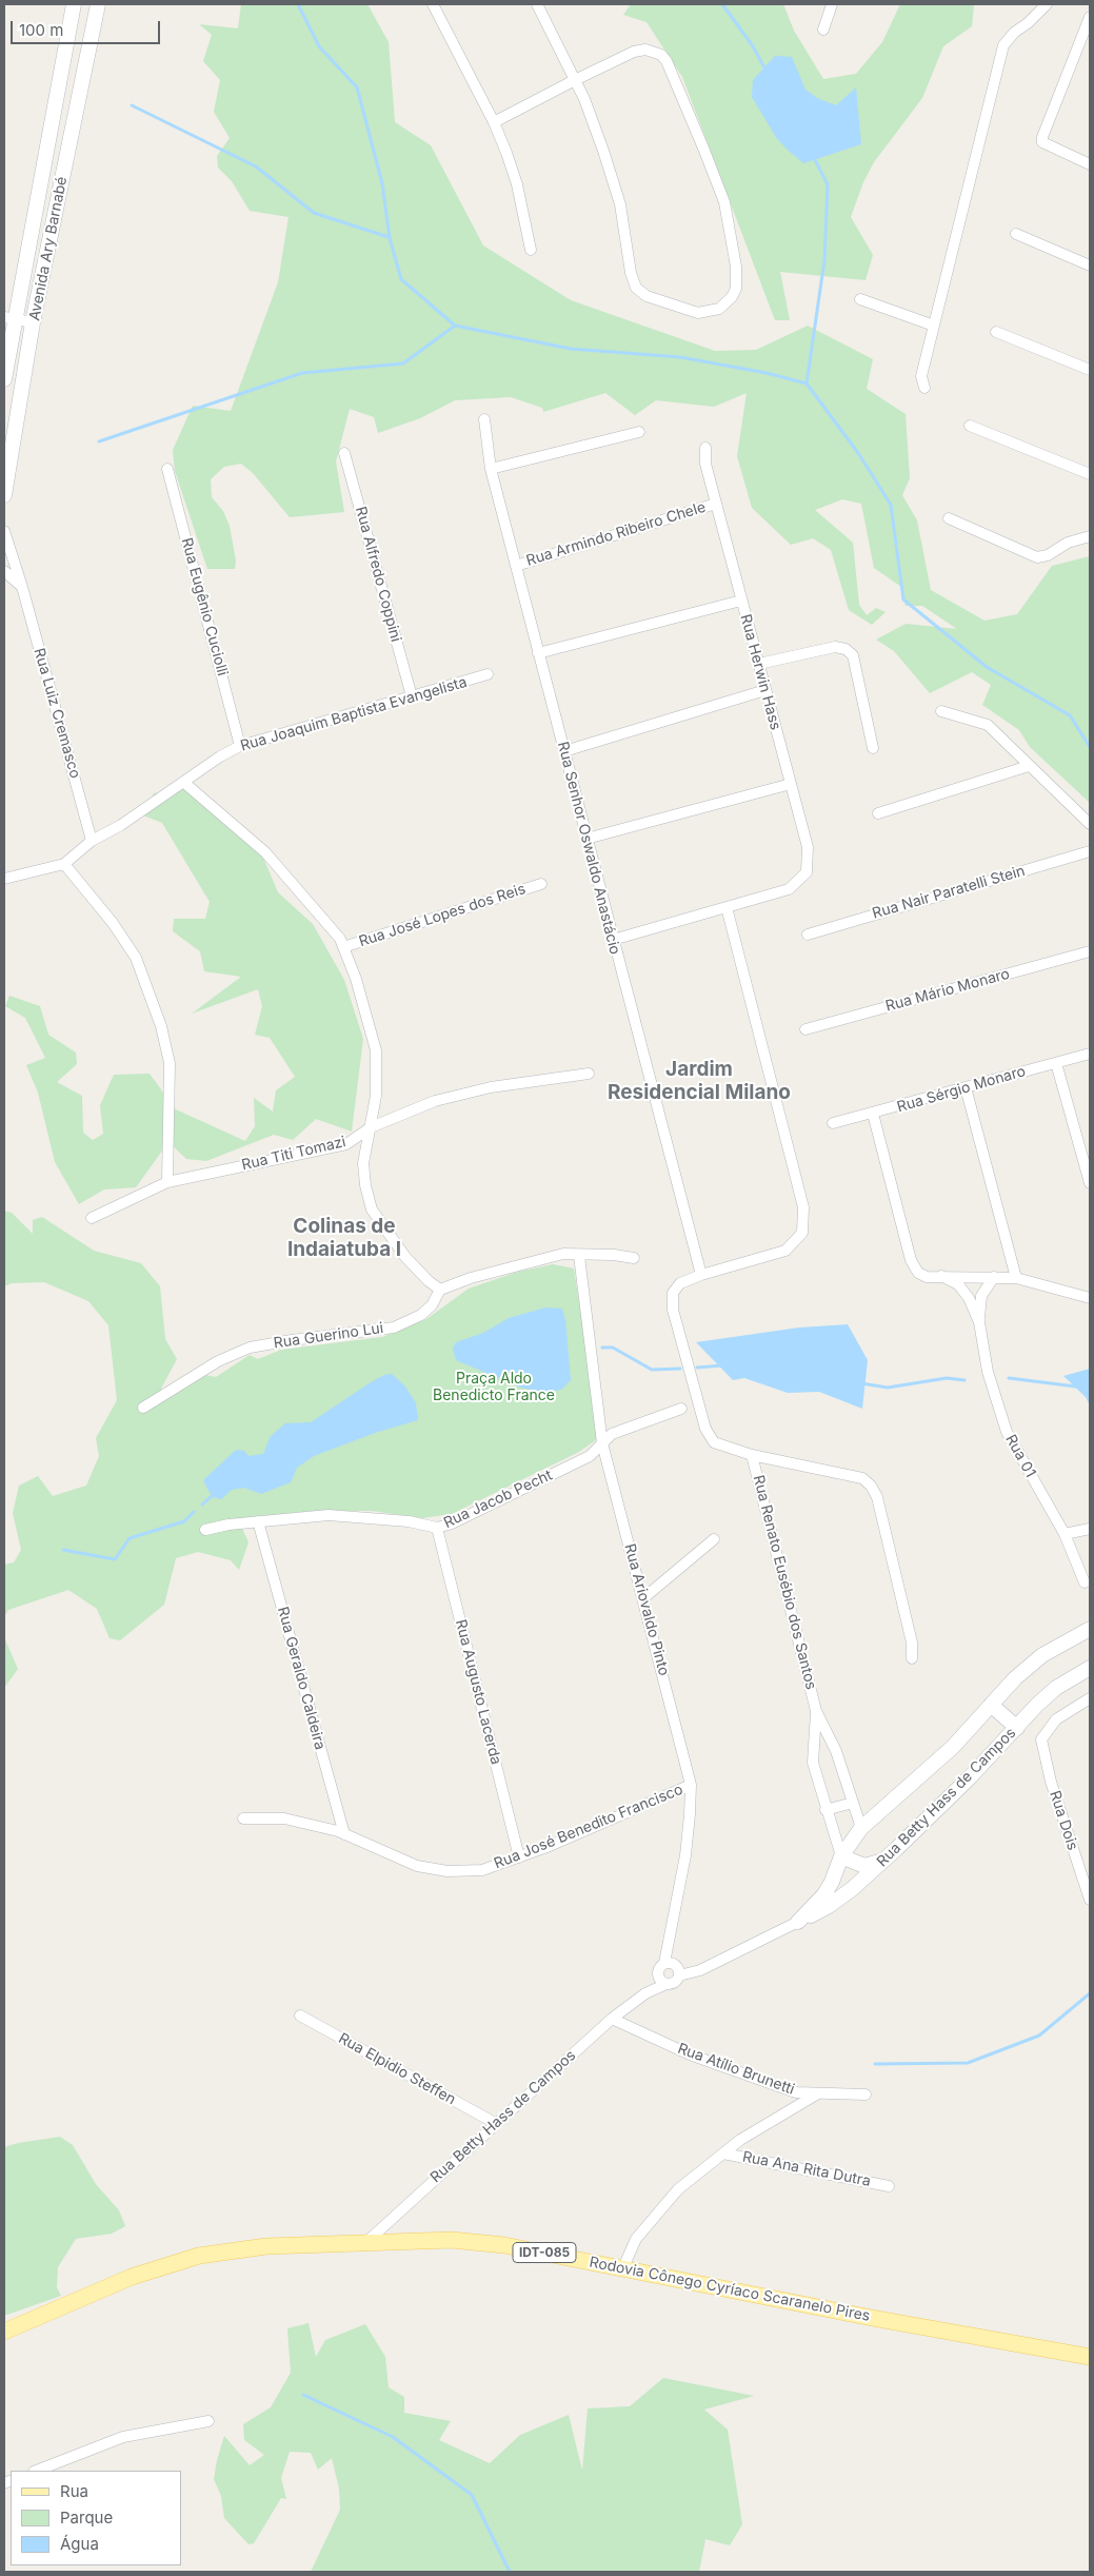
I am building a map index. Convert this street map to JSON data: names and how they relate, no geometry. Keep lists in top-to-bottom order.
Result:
{
  "streets": {
    "main road": ["IDT-085", "Rodovia Cônego Cyríaco Scaranelo Pires"],
    "street": [
      "Avenida Ary Barnabé",
      "Rua Armindo Ribeiro Chele",
      "Rua Alfredo Coppini",
      "Rua Eugênio Cuciolli",
      "Rua Herwin Hass",
      "Rua Luiz Cremasco",
      "Rua Joaquim Baptista Evangelista",
      "Rua Senhor Oswaldo Anastácio",
      "Rua Nair Paratelli Stein",
      "Rua José Lopes dos Reis",
      "Rua Mário Monaro",
      "Rua Sérgio Monaro",
      "Rua Titi Tomazi",
      "Rua Guerino Lui",
      "Rua 01",
      "Rua Jacob Pecht",
      "Rua Renato Eusébio dos Santos",
      "Rua Ariovaldo Pinto",
      "Rua Geraldo Caldeira",
      "Rua Augusto Lacerda",
      "Rua Betty Hass de Campos",
      "Rua Dois",
      "Rua José Benedito Francisco",
      "Rua Elpidio Steffen",
      "Rua Atílio Brunetti",
      "Rua Ana Rita Dutra"
    ]
  },
  "crossings": [
    ["Rua Armindo Ribeiro Chele", "Rua Herwin Hass"],
    ["Rua Armindo Ribeiro Chele", "Rua Senhor Oswaldo Anastácio"],
    ["Rua Alfredo Coppini", "Rua Joaquim Baptista Evangelista"],
    ["Rua Eugênio Cuciolli", "Rua Joaquim Baptista Evangelista"],
    ["Rua Luiz Cremasco", "Rua Joaquim Baptista Evangelista"],
    ["Rua Jacob Pecht", "Rua Ariovaldo Pinto"],
    ["Rua Jacob Pecht", "Rua Geraldo Caldeira"],
    ["Rua Jacob Pecht", "Rua Augusto Lacerda"],
    ["Rua Renato Eusébio dos Santos", "Rua Betty Hass de Campos"],
    ["Rua Ariovaldo Pinto", "Rua Betty Hass de Campos"],
    ["Rua Ariovaldo Pinto", "Rua José Benedito Francisco"],
    ["Rua Geraldo Caldeira", "Rua José Benedito Francisco"],
    ["Rua Augusto Lacerda", "Rua José Benedito Francisco"],
    ["Rua Betty Hass de Campos", "Rua Elpidio Steffen"],
    ["Rua Betty Hass de Campos", "Rua Atílio Brunetti"],
    ["Rua Betty Hass de Campos", "Rodovia Cônego Cyríaco Scaranelo Pires"]
  ],
  "districts": ["Jardim Residencial Milano", "Colinas de Indaiatuba I"],
  "parks": ["Praça Aldo Benedicto France"],
  "legend": ["Rua", "Parque", "Água"],
  "scale_bar": "100 m"
}
